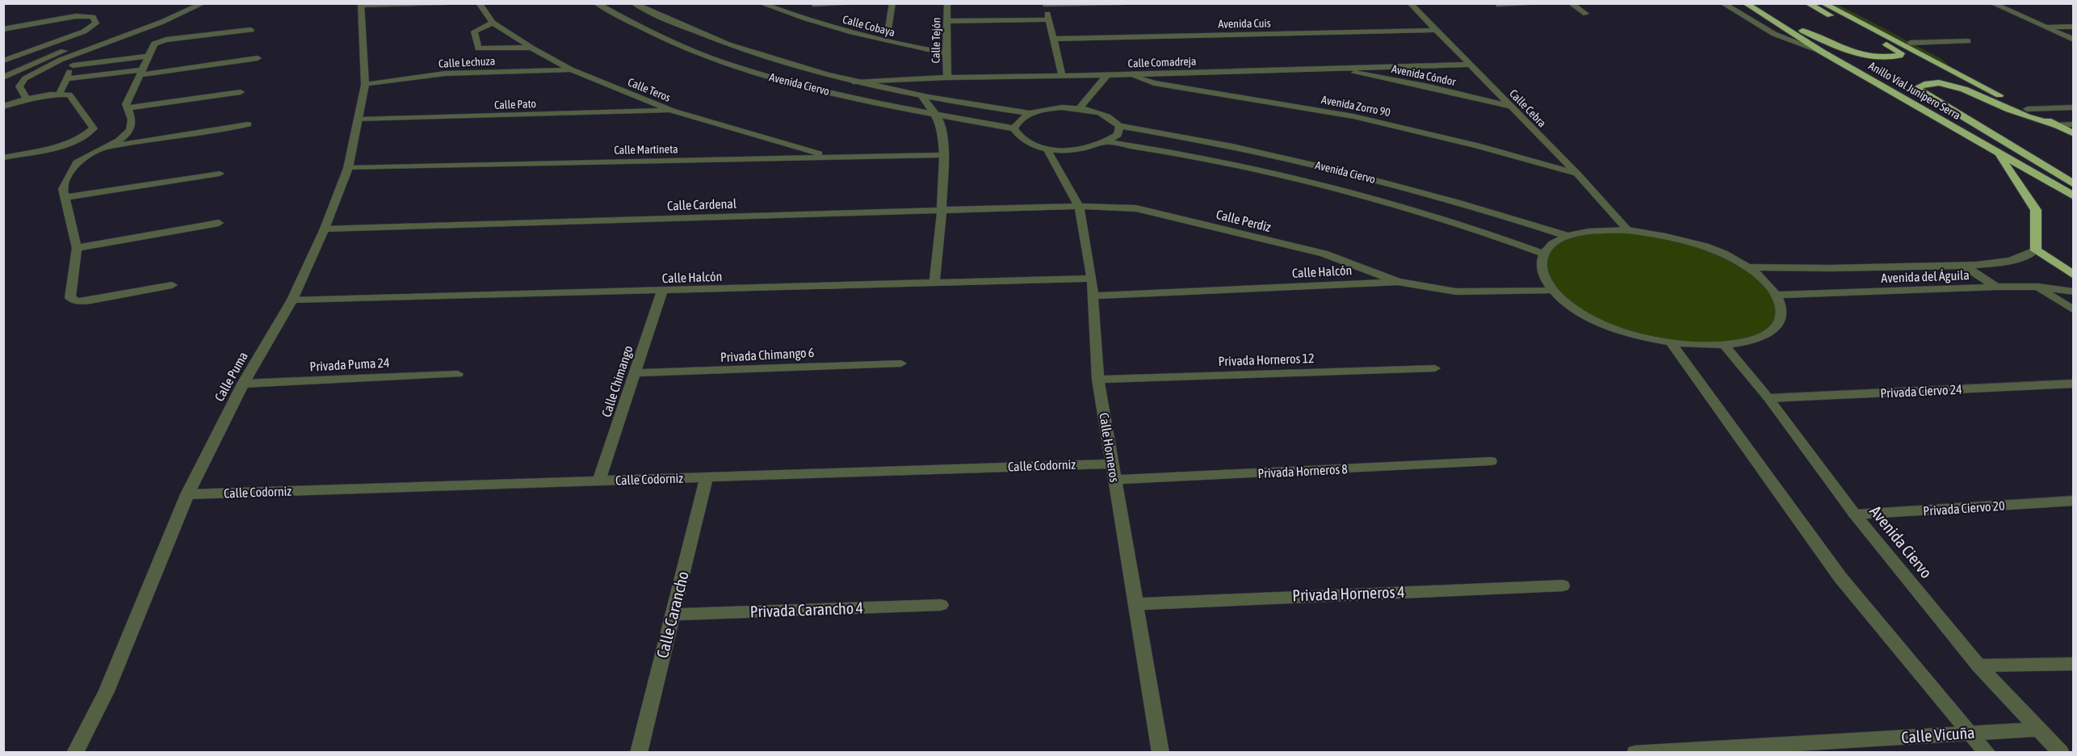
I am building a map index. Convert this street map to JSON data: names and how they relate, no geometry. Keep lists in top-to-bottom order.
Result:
{
  "streets": {
    "highway": ["Anillo Vial Junípero Serra"],
    "street": [
      "Avenida Cuis",
      "Calle Cobaya",
      "Calle Tejón",
      "Calle Lechuza",
      "Calle Comadreja",
      "Avenida Cóndor",
      "Avenida Ciervo",
      "Calle Teros",
      "Calle Pato",
      "Avenida Zorro 90",
      "Calle Cebra",
      "Calle Martineta",
      "Calle Cardenal",
      "Calle Perdiz",
      "Calle Halcón",
      "Avenida del Águila",
      "Privada Chimango 6",
      "Privada Horneros 12",
      "Privada Puma 24",
      "Calle Puma",
      "Calle Chimango",
      "Privada Ciervo 24",
      "Calle Horneros",
      "Calle Codorniz",
      "Privada Horneros 8",
      "Privada Ciervo 20",
      "Privada Horneros 4",
      "Privada Carancho 4",
      "Calle Carancho",
      "Calle Vicuña"
    ]
  },
  "crossings": [
    ["Avenida Cuis", "Calle Cebra"],
    ["Calle Cobaya", "Calle Tejón"],
    ["Calle Tejón", "Calle Comadreja"],
    ["Calle Lechuza", "Calle Teros"],
    ["Calle Lechuza", "Calle Puma"],
    ["Calle Comadreja", "Avenida Cóndor"],
    ["Calle Comadreja", "Avenida Ciervo"],
    ["Calle Comadreja", "Avenida Zorro 90"],
    ["Calle Comadreja", "Calle Cebra"],
    ["Avenida Cóndor", "Calle Cebra"],
    ["Avenida Ciervo", "Privada Ciervo 24"],
    ["Avenida Ciervo", "Privada Ciervo 20"],
    ["Avenida Ciervo", "Calle Vicuña"],
    ["Calle Teros", "Calle Pato"],
    ["Calle Teros", "Calle Martineta"],
    ["Calle Pato", "Calle Puma"],
    ["Avenida Zorro 90", "Calle Cebra"],
    ["Calle Martineta", "Calle Puma"],
    ["Calle Cardenal", "Calle Perdiz"],
    ["Calle Cardenal", "Calle Puma"],
    ["Calle Cardenal", "Calle Horneros"],
    ["Calle Perdiz", "Calle Halcón"],
    ["Calle Perdiz", "Calle Horneros"],
    ["Calle Halcón", "Calle Puma"],
    ["Calle Halcón", "Calle Chimango"],
    ["Calle Halcón", "Calle Horneros"],
    ["Privada Chimango 6", "Calle Chimango"],
    ["Privada Horneros 12", "Calle Horneros"],
    ["Privada Puma 24", "Calle Puma"],
    ["Calle Puma", "Calle Codorniz"],
    ["Calle Chimango", "Calle Codorniz"],
    ["Calle Horneros", "Calle Codorniz"],
    ["Calle Horneros", "Privada Horneros 8"],
    ["Calle Horneros", "Privada Horneros 4"],
    ["Calle Codorniz", "Calle Carancho"],
    ["Privada Carancho 4", "Calle Carancho"]
  ]
}
